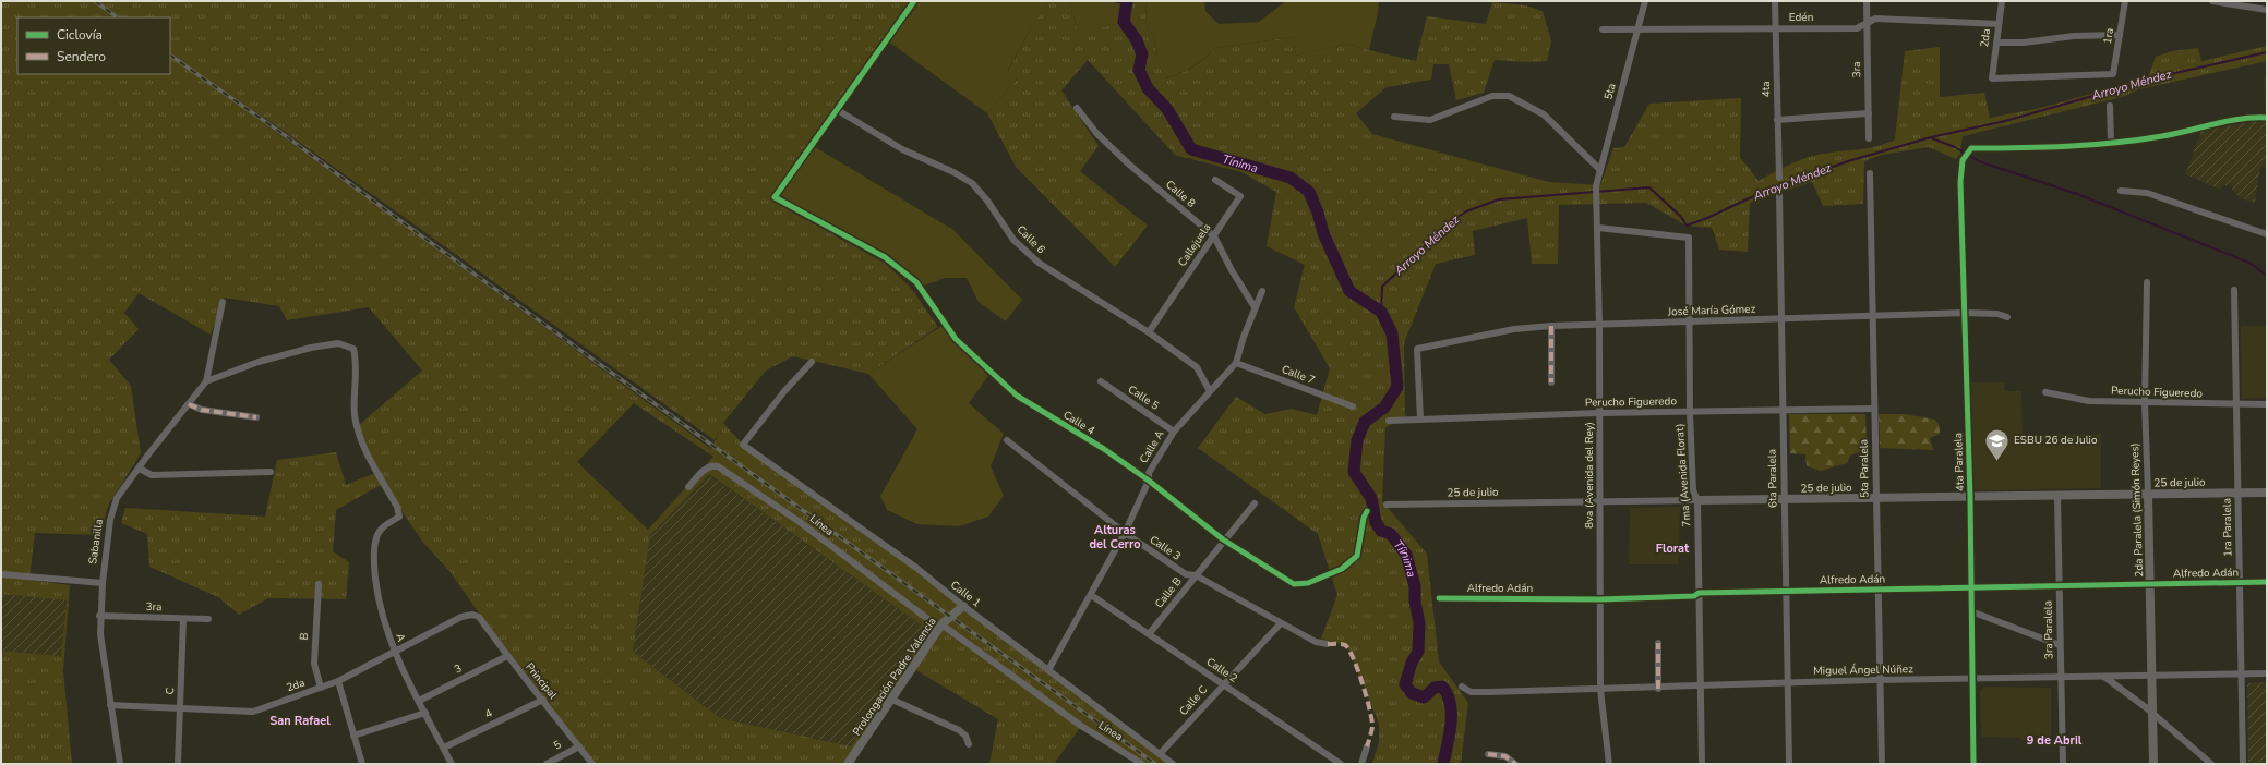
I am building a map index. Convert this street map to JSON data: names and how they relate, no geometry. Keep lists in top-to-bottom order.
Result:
{
  "streets": {
    "street": [
      "Edén",
      "1ra",
      "2da",
      "3ra",
      "4ta",
      "5ta",
      "Calle 8",
      "Calle 6",
      "Callejuela",
      "José María Gómez",
      "Calle 7",
      "Perucho Figueredo",
      "Calle 5",
      "Calle 4",
      "Calle A",
      "4ta Paralela",
      "5ta Paralela",
      "8va (Avenida del Rey)",
      "7ma (Avenida Florat)",
      "6ta Paralela",
      "25 de julio",
      "2da Paralela (Simón Reyes)",
      "Línea",
      "1ra Paralela",
      "Sabanilla",
      "Calle 3",
      "Alfredo Adán",
      "Calle B",
      "Calle 1",
      "3ra Paralela",
      "B",
      "A",
      "3",
      "Calle 2",
      "Miguel Ángel Núñez",
      "Prolongación Padre Valencia",
      "Principal",
      "C",
      "Calle C",
      "4",
      "5"
    ]
  },
  "crossings": [
    ["Edén", "2da"],
    ["Edén", "3ra"],
    ["Edén", "4ta"],
    ["Edén", "5ta"],
    ["1ra", "2da"],
    ["2da", "Sabanilla"],
    ["2da", "B"],
    ["2da", "A"],
    ["2da", "Principal"],
    ["2da", "C"],
    ["3ra", "Sabanilla"],
    ["3ra", "C"],
    ["5ta", "8va (Avenida del Rey)"],
    ["Calle 8", "Callejuela"],
    ["Calle 8", "Calle A"],
    ["Calle 6", "Callejuela"],
    ["Calle 6", "Calle 4"],
    ["Calle 6", "Calle A"],
    ["José María Gómez", "Perucho Figueredo"],
    ["José María Gómez", "4ta Paralela"],
    ["José María Gómez", "5ta Paralela"],
    ["José María Gómez", "8va (Avenida del Rey)"],
    ["José María Gómez", "7ma (Avenida Florat)"],
    ["José María Gómez", "6ta Paralela"],
    ["Calle 7", "Calle A"],
    ["Perucho Figueredo", "5ta Paralela"],
    ["Perucho Figueredo", "8va (Avenida del Rey)"],
    ["Perucho Figueredo", "7ma (Avenida Florat)"],
    ["Perucho Figueredo", "6ta Paralela"],
    ["Perucho Figueredo", "2da Paralela (Simón Reyes)"],
    ["Perucho Figueredo", "1ra Paralela"],
    ["Calle 5", "Calle A"],
    ["Calle 4", "Calle A"],
    ["Calle 4", "Calle B"],
    ["Calle A", "Calle 3"],
    ["Calle A", "Calle 1"],
    ["Calle A", "Calle 2"],
    ["4ta Paralela", "25 de julio"],
    ["4ta Paralela", "Alfredo Adán"],
    ["4ta Paralela", "Miguel Ángel Núñez"],
    ["5ta Paralela", "25 de julio"],
    ["5ta Paralela", "Alfredo Adán"],
    ["5ta Paralela", "Miguel Ángel Núñez"],
    ["8va (Avenida del Rey)", "7ma (Avenida Florat)"],
    ["8va (Avenida del Rey)", "25 de julio"],
    ["8va (Avenida del Rey)", "Alfredo Adán"],
    ["8va (Avenida del Rey)", "Miguel Ángel Núñez"],
    ["7ma (Avenida Florat)", "25 de julio"],
    ["7ma (Avenida Florat)", "Alfredo Adán"],
    ["7ma (Avenida Florat)", "Miguel Ángel Núñez"],
    ["6ta Paralela", "25 de julio"],
    ["6ta Paralela", "Alfredo Adán"],
    ["6ta Paralela", "Miguel Ángel Núñez"],
    ["25 de julio", "2da Paralela (Simón Reyes)"],
    ["25 de julio", "1ra Paralela"],
    ["25 de julio", "3ra Paralela"],
    ["2da Paralela (Simón Reyes)", "Alfredo Adán"],
    ["2da Paralela (Simón Reyes)", "Miguel Ángel Núñez"],
    ["Línea", "Prolongación Padre Valencia"],
    ["1ra Paralela", "Alfredo Adán"],
    ["1ra Paralela", "Miguel Ángel Núñez"],
    ["Sabanilla", "A"],
    ["Calle 3", "Calle B"],
    ["Calle 3", "Calle C"],
    ["Alfredo Adán", "3ra Paralela"],
    ["Calle B", "Calle 2"],
    ["Calle 1", "Prolongación Padre Valencia"],
    ["Calle 1", "Calle C"],
    ["3ra Paralela", "Miguel Ángel Núñez"],
    ["A", "3"],
    ["A", "4"],
    ["3", "Principal"],
    ["Calle 2", "Calle C"],
    ["Principal", "4"],
    ["Principal", "5"]
  ],
  "districts": [
    "Alturas del Cerro",
    "Florat",
    "San Rafael",
    "9 de Abril"
  ],
  "water": ["Arroyo Méndez", "Tínima", "Tíinima"],
  "places": {
    "school or university": ["ESBU 26 de Julio"]
  },
  "legend": ["Ciclovía", "Sendero"]
}
